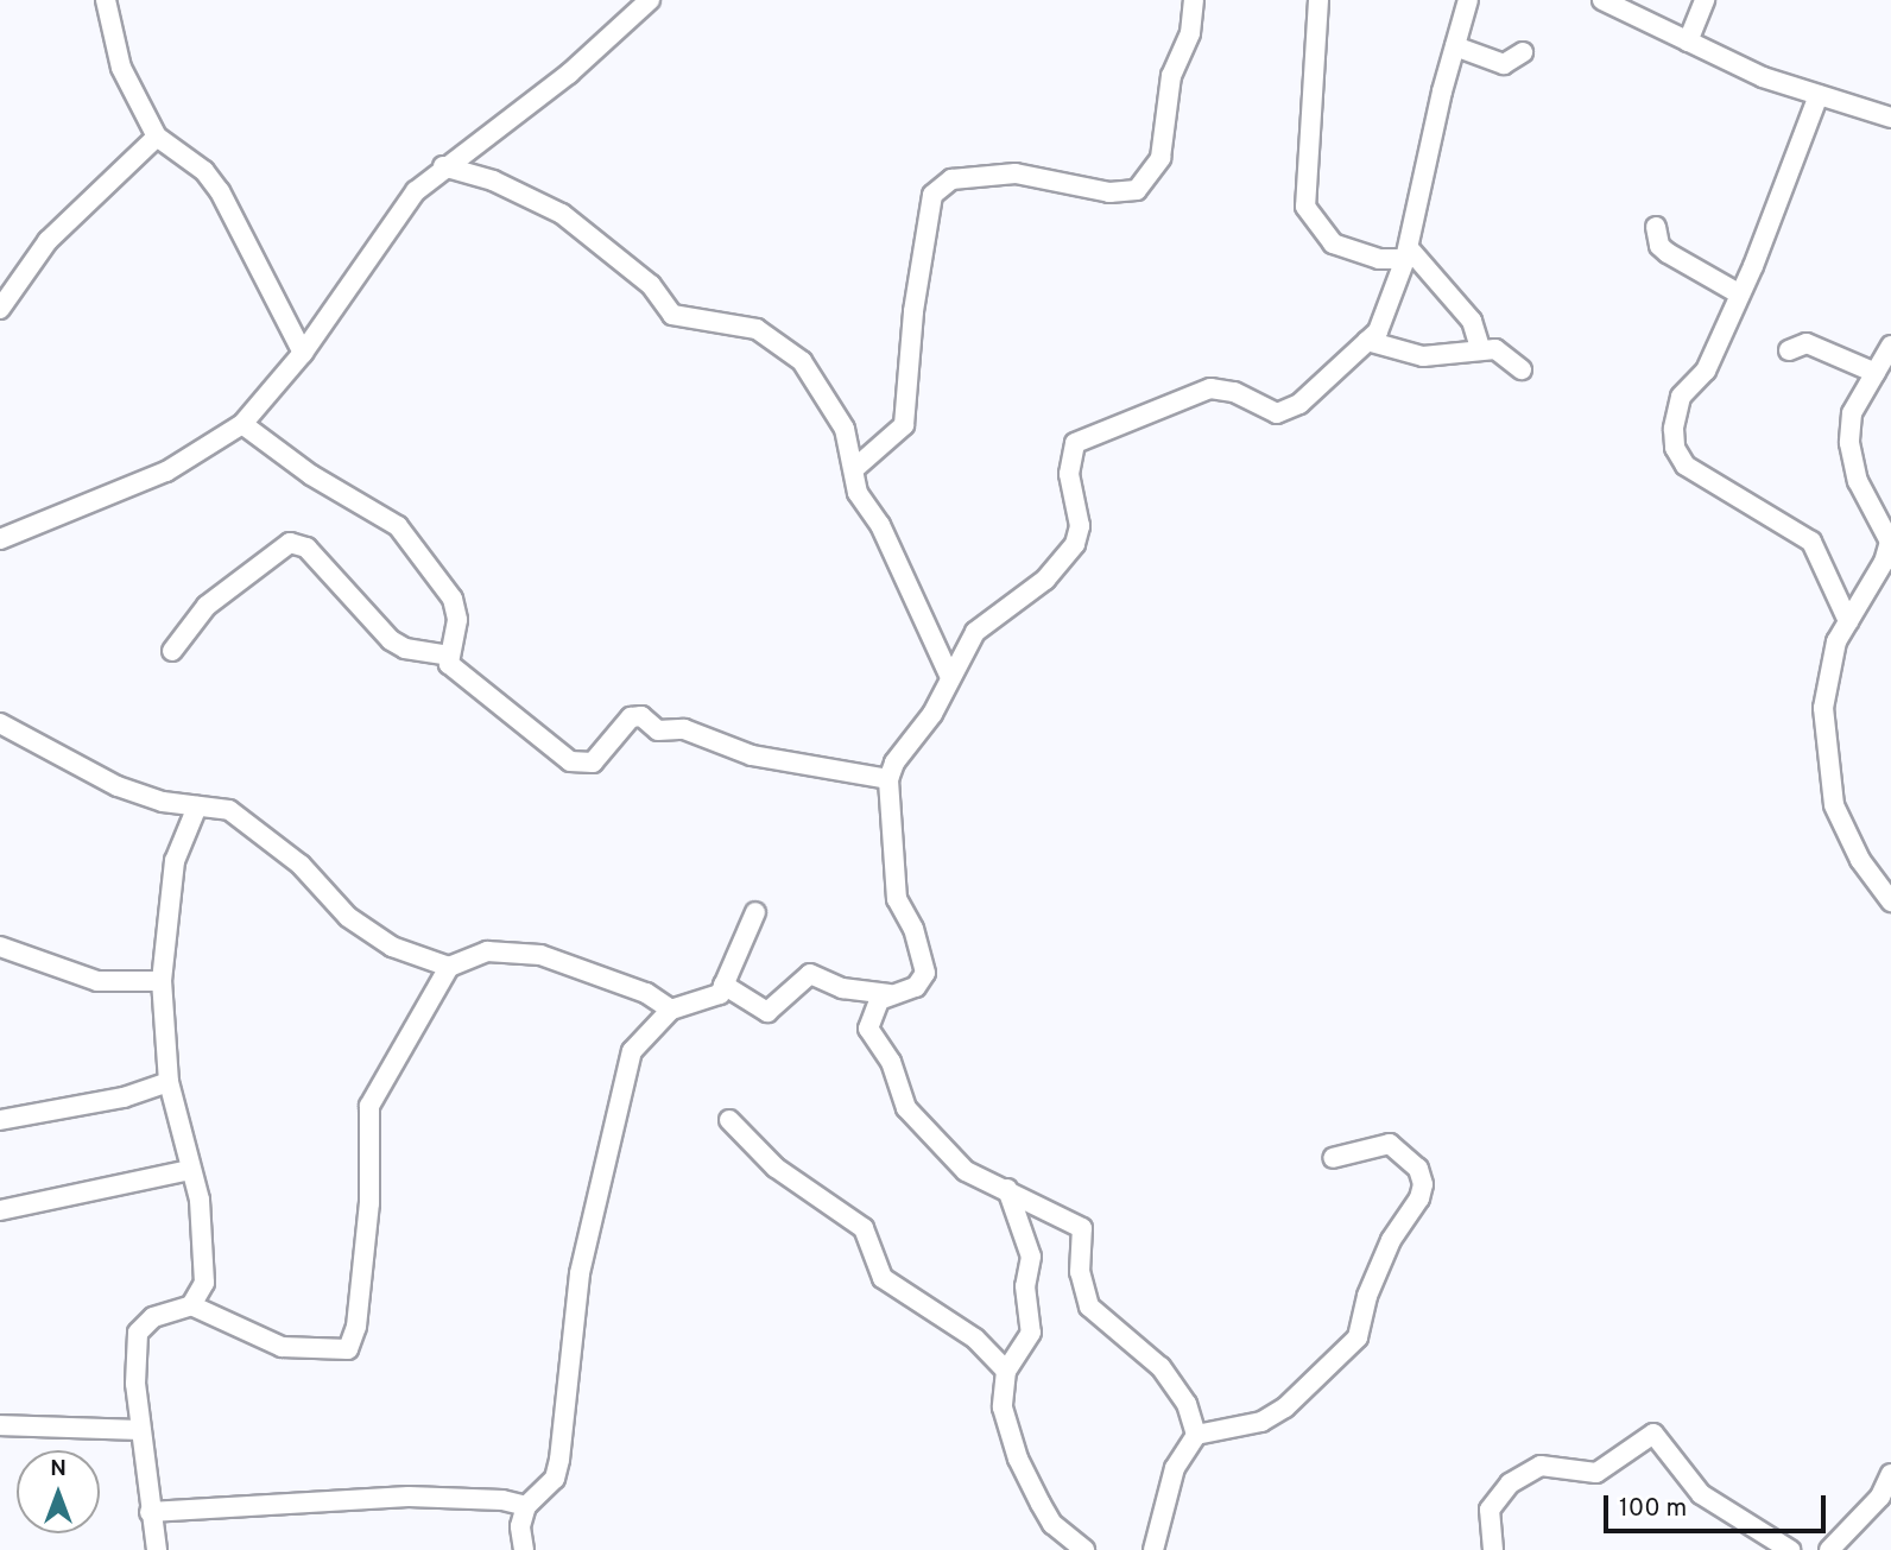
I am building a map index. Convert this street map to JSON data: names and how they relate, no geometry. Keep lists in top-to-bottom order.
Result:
{
  "scale_bar": "100 m",
  "north": "top"
}
